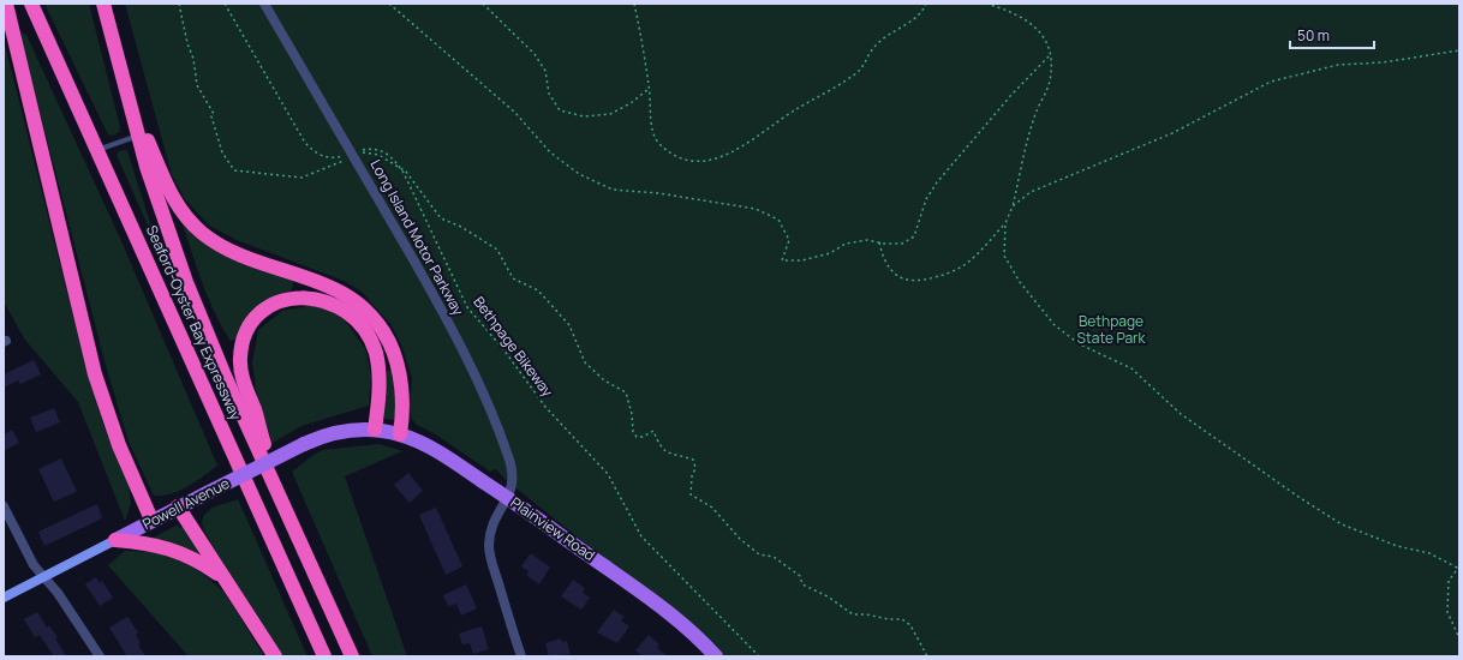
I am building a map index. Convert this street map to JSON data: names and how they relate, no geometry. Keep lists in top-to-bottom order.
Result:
{
  "streets": {
    "highway": ["Seaford-Oyster Bay Expressway"],
    "main road": ["Powell Avenue", "Plainview Road"],
    "street": ["Long Island Motor Parkway"],
    "path": ["Bethpage Bikeway"]
  },
  "crossings": [
    ["Long Island Motor Parkway", "Bethpage Bikeway"],
    ["Long Island Motor Parkway", "Plainview Road"],
    ["Powell Avenue", "Plainview Road"]
  ],
  "parks": ["Bethpage State Park"],
  "scale_bar": "50 m"
}
